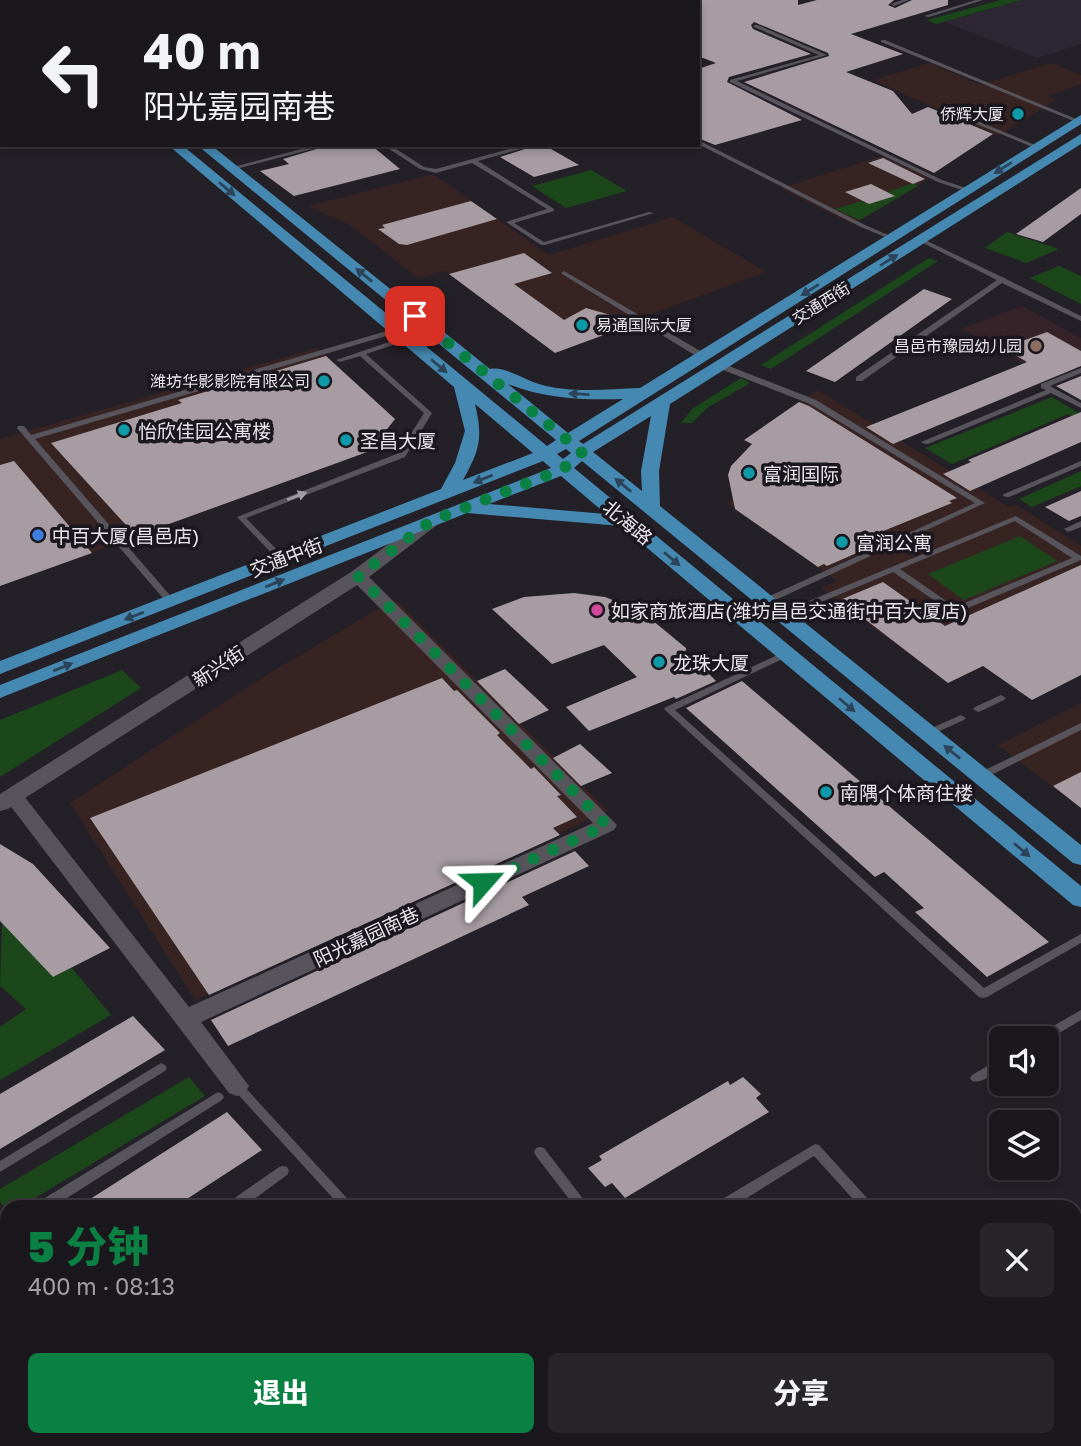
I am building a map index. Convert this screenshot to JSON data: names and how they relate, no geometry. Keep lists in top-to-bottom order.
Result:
{
  "streets": {
    "main road": ["交通西街", "北海路", "交通中街"],
    "street": ["新兴街", "阳光嘉园南巷"]
  },
  "crossings": [
    ["交通西街", "北海路"],
    ["交通西街", "交通中街"],
    ["北海路", "交通中街"],
    ["交通中街", "新兴街"],
    ["新兴街", "阳光嘉园南巷"]
  ],
  "places": [
    "侨辉大厦",
    "易通国际大厦",
    "昌邑市豫园幼儿园",
    "潍坊华影影院有限公司",
    "怡欣佳园公寓楼",
    "圣昌大厦",
    "富润国际",
    "中百大厦(昌邑店)",
    "富润公寓",
    "如家商旅酒店(潍坊昌邑交通街中百大厦店)",
    "龙珠大厦",
    "南隅个体商住楼"
  ],
  "page": {
    "turn": ["40 m", "阳光嘉园南巷"],
    "heading": ["5 分钟", "400 m · 08:13"],
    "buttons": ["退出", "分享"]
  }
}
